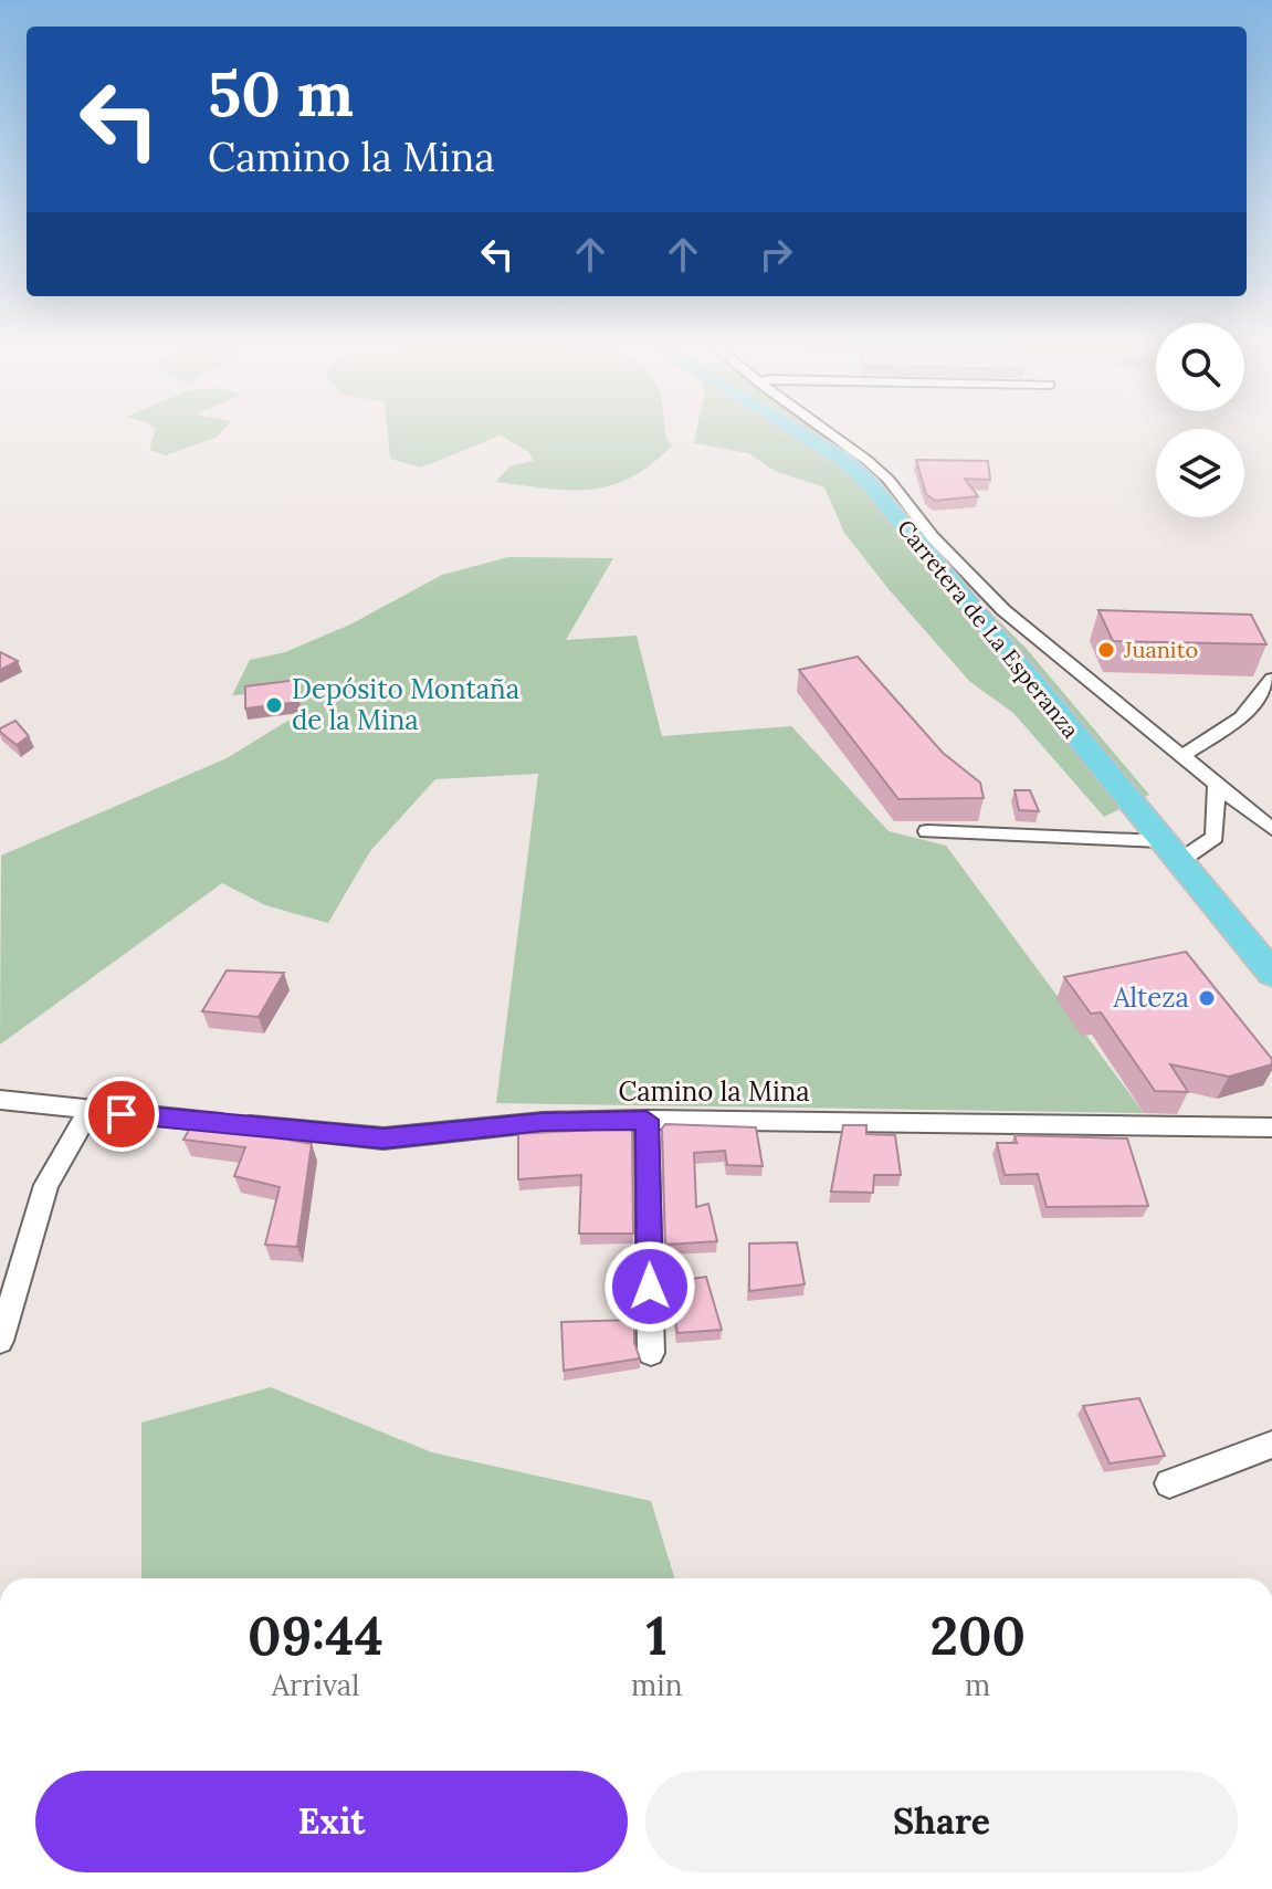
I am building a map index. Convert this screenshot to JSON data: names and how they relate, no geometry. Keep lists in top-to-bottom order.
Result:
{
  "streets": {
    "main road": ["Carretera de La Esperanza"],
    "street": ["Camino la Mina"]
  },
  "places": ["Juanito", "Depósito Montaña de la Mina", "Alteza"],
  "page": {
    "turn": ["50 m", "Camino la Mina"],
    "eta": [
      "09:44",
      "Arrival",
      "1",
      "min",
      "200",
      "m"
    ],
    "buttons": ["Exit", "Share"]
  }
}
